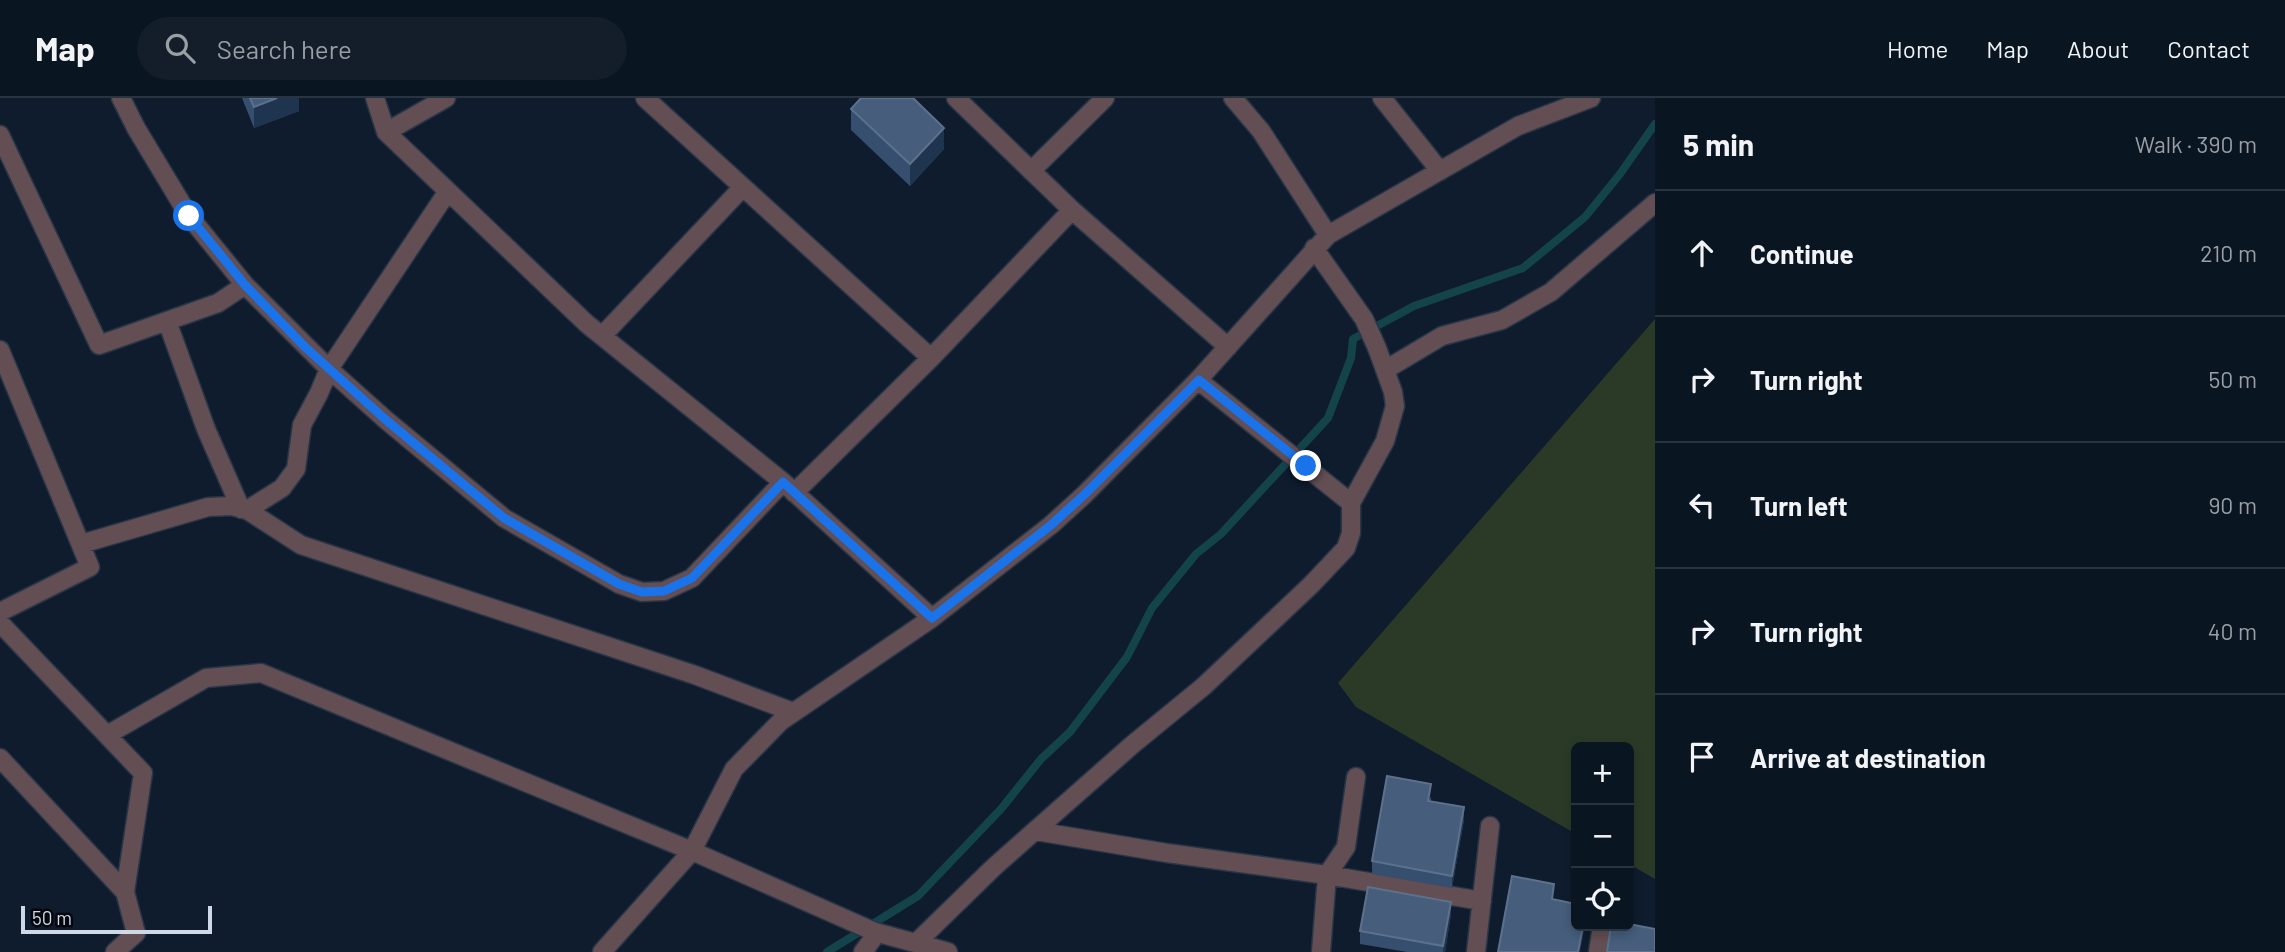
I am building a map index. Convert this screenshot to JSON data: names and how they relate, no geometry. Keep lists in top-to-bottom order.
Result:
{
  "scale_bar": "50 m",
  "page": {
    "header": "Map",
    "search": "Search here",
    "nav": [
      "Home",
      "Map",
      "About",
      "Contact"
    ],
    "heading": ["5 min", "Walk · 390 m"],
    "list": [
      ["Continue", "210 m"],
      ["Turn right", "50 m"],
      ["Turn left", "90 m"],
      ["Turn right", "40 m"],
      "Arrive at destination"
    ],
    "map_buttons": ["+", "−"],
    "scale": "50 m"
  }
}
